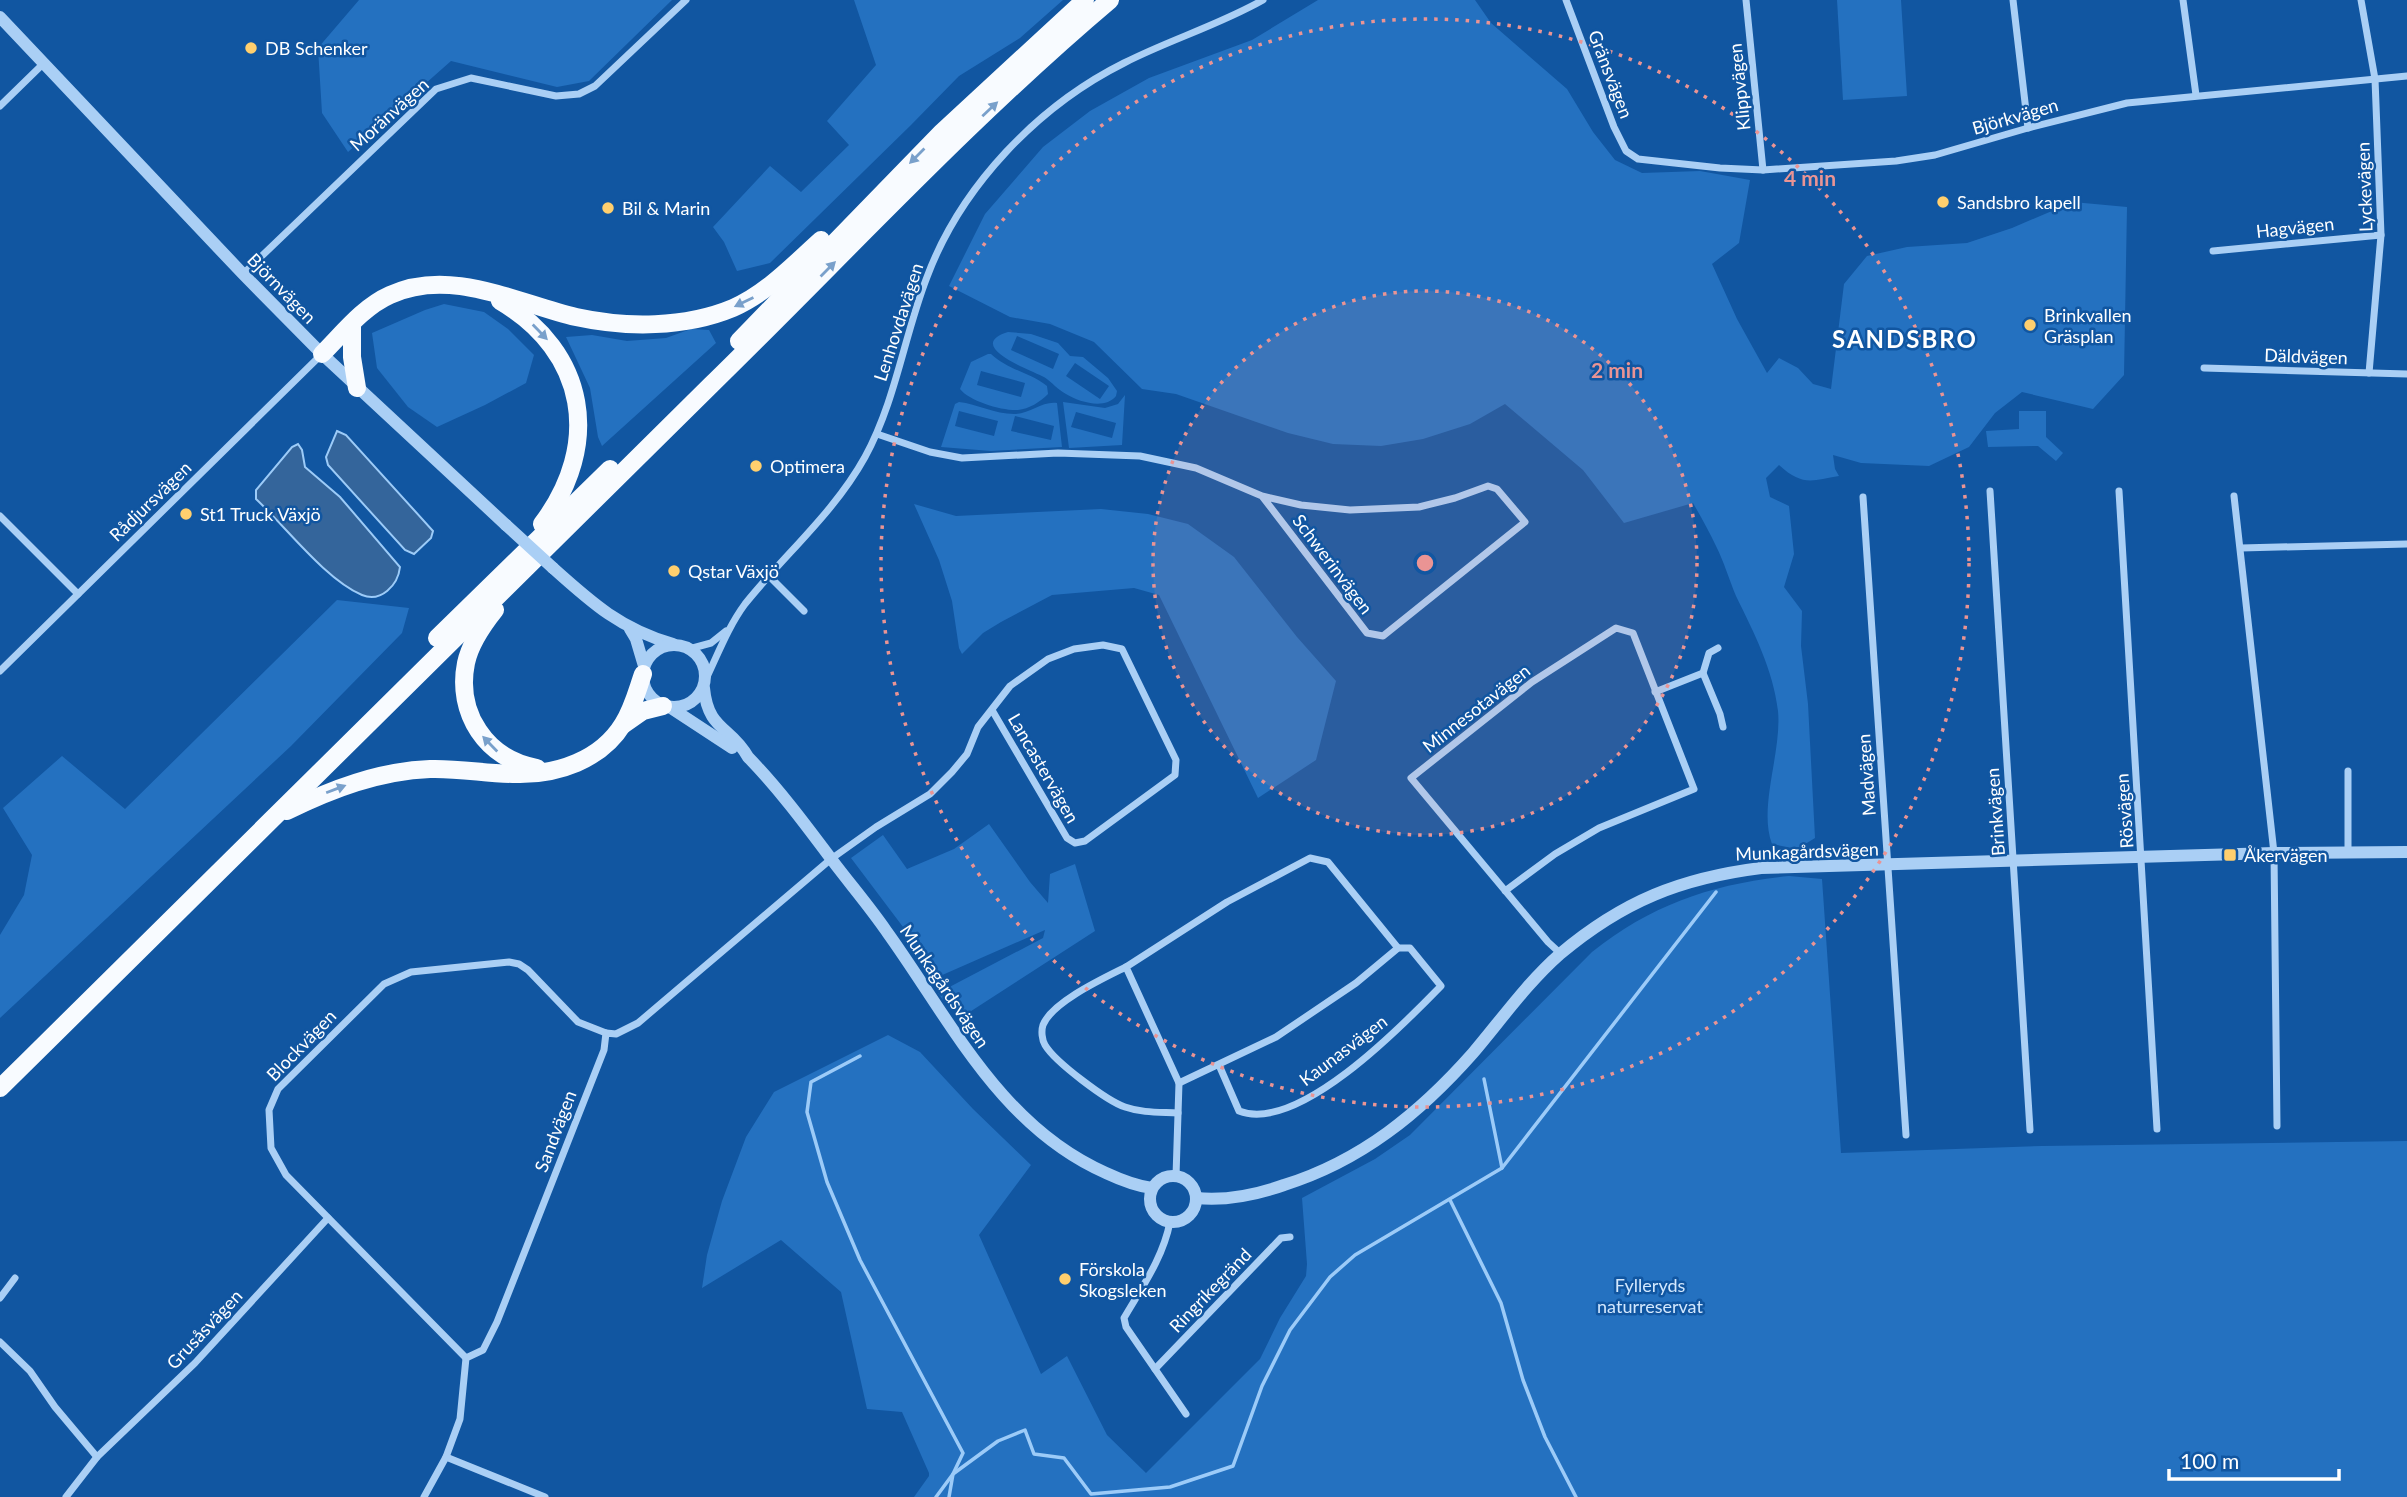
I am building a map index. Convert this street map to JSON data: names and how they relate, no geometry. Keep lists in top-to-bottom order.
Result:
{
  "streets": {
    "street": [
      "Gränsvägen",
      "Klippvägen",
      "Moränvägen",
      "Björkvägen",
      "Lyckevägen",
      "Hagvägen",
      "Björnvägen",
      "Lenhovdavägen",
      "Däldvägen",
      "Rådjursvägen",
      "Schwerinvägen",
      "Minnesotavägen",
      "Lancastervägen",
      "Madvägen",
      "Rösvägen",
      "Brinkvägen",
      "Munkagårdsvägen",
      "Blockvägen",
      "Kaunasvägen",
      "Sandvägen",
      "Ringrikegränd",
      "Grusåsvägen"
    ]
  },
  "crossings": [
    ["Gränsvägen", "Björkvägen"],
    ["Klippvägen", "Björkvägen"],
    ["Moränvägen", "Björnvägen"],
    ["Björkvägen", "Lyckevägen"],
    ["Lyckevägen", "Hagvägen"],
    ["Lyckevägen", "Däldvägen"],
    ["Björnvägen", "Rådjursvägen"],
    ["Lenhovdavägen", "Schwerinvägen"],
    ["Lenhovdavägen", "Munkagårdsvägen"],
    ["Minnesotavägen", "Munkagårdsvägen"],
    ["Lancastervägen", "Munkagårdsvägen"],
    ["Madvägen", "Munkagårdsvägen"],
    ["Rösvägen", "Munkagårdsvägen"],
    ["Brinkvägen", "Munkagårdsvägen"],
    ["Blockvägen", "Sandvägen"],
    ["Blockvägen", "Grusåsvägen"]
  ],
  "districts": ["SANDSBRO"],
  "parks": ["Fylleryds naturreservat"],
  "places": {
    "other": [
      "DB Schenker",
      "Sandsbro kapell",
      "Bil & Marin",
      "Brinkvallen Gräsplan",
      "Optimera",
      "St1 Truck Växjö",
      "Qstar Växjö",
      "Förskola Skogsleken"
    ],
    "transit": ["Åkervägen"]
  },
  "scale_bar": "100 m",
  "rings": ["4 min", "2 min"]
}
